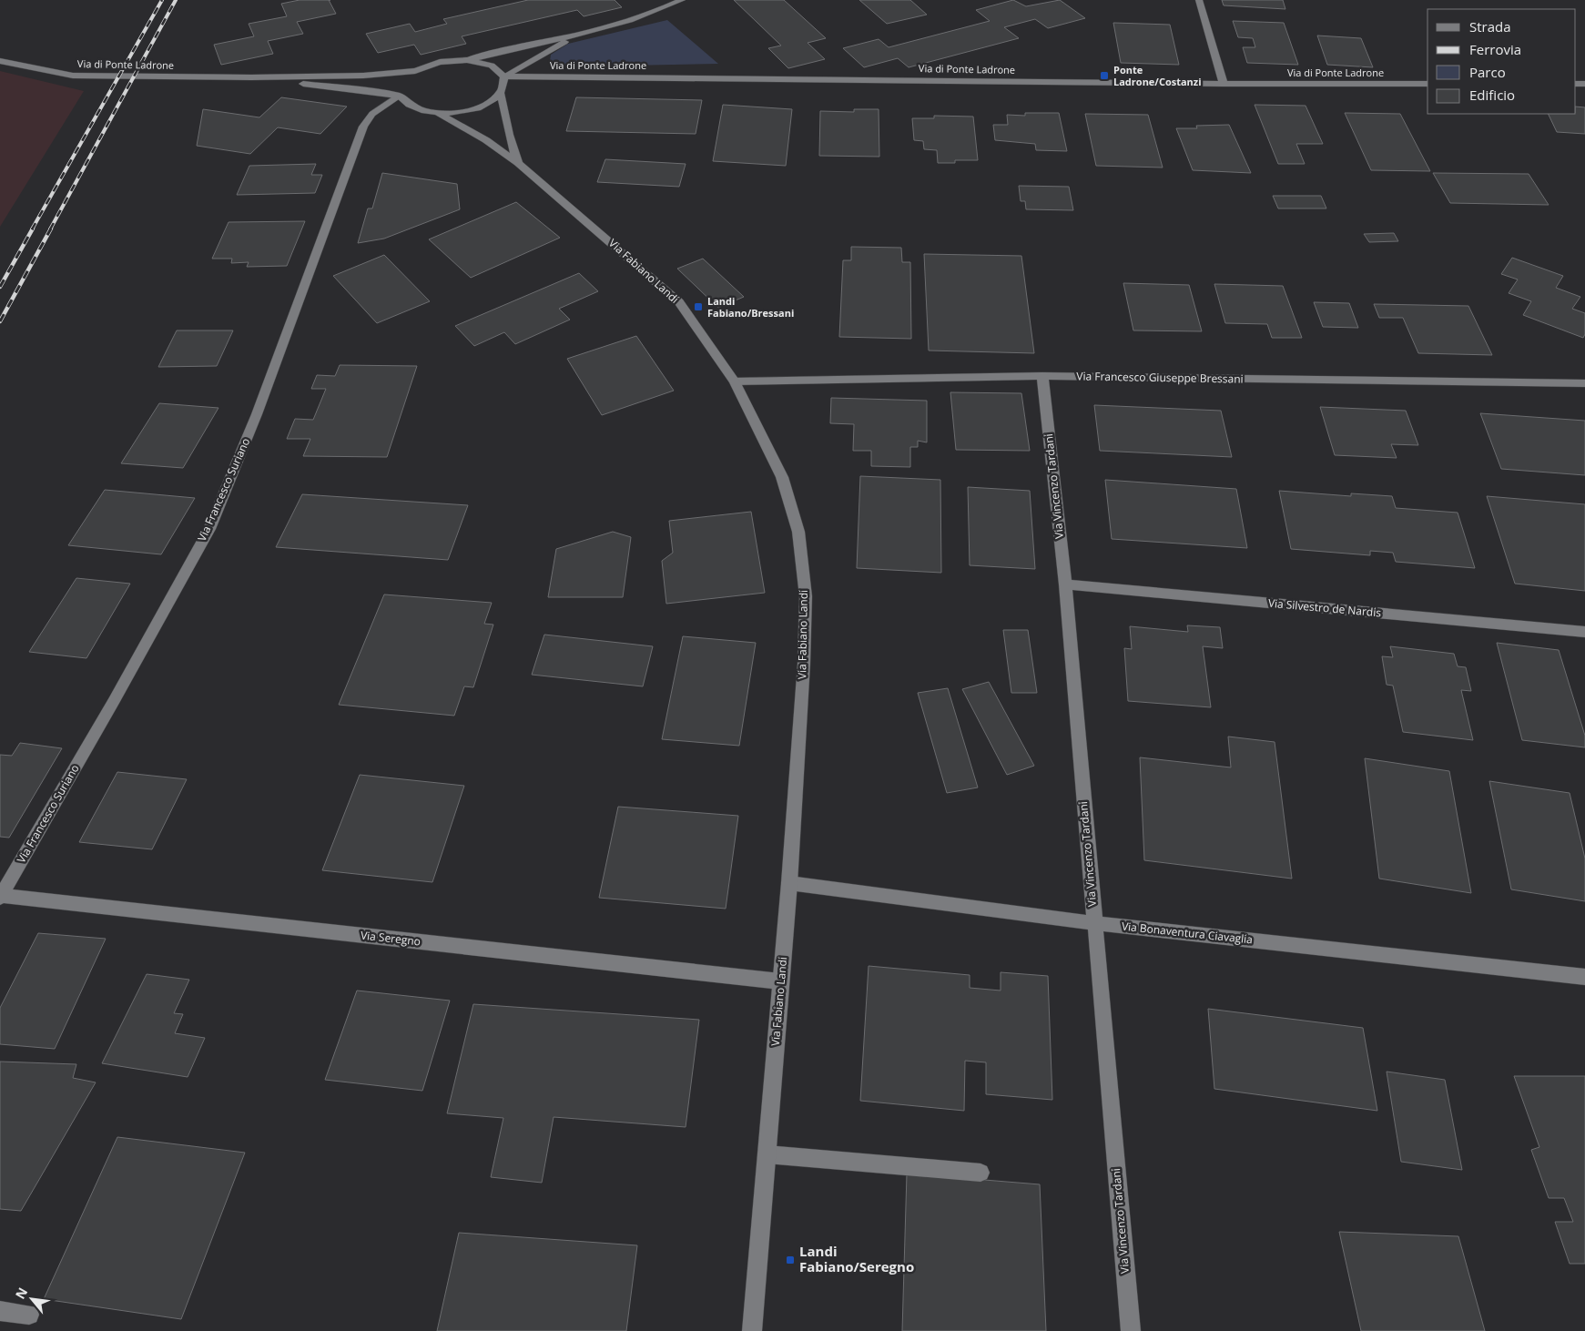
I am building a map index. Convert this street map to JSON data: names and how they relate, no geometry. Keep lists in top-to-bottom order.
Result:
{
  "streets": {
    "street": [
      "Via di Ponte Ladrone",
      "Via Fabiano Landi",
      "Via Francesco Giuseppe Bressani",
      "Via Vincenzo Tardani",
      "Via Francesco Suriano",
      "Via Silvestro de Nardis",
      "Via Bonaventura Ciavaglia",
      "Via Seregno"
    ]
  },
  "crossings": [
    ["Via di Ponte Ladrone", "Via Francesco Suriano"],
    ["Via Fabiano Landi", "Via Francesco Giuseppe Bressani"],
    ["Via Fabiano Landi", "Via Bonaventura Ciavaglia"],
    ["Via Fabiano Landi", "Via Seregno"],
    ["Via Francesco Giuseppe Bressani", "Via Vincenzo Tardani"],
    ["Via Vincenzo Tardani", "Via Silvestro de Nardis"],
    ["Via Vincenzo Tardani", "Via Bonaventura Ciavaglia"],
    ["Via Francesco Suriano", "Via Seregno"]
  ],
  "places": {
    "transit": ["Ponte Ladrone/Costanzi", "Landi Fabiano/Bressani", "Landi Fabiano/Seregno"]
  },
  "legend": [
    "Strada",
    "Ferrovia",
    "Parco",
    "Edificio"
  ],
  "north": "top left"
}
